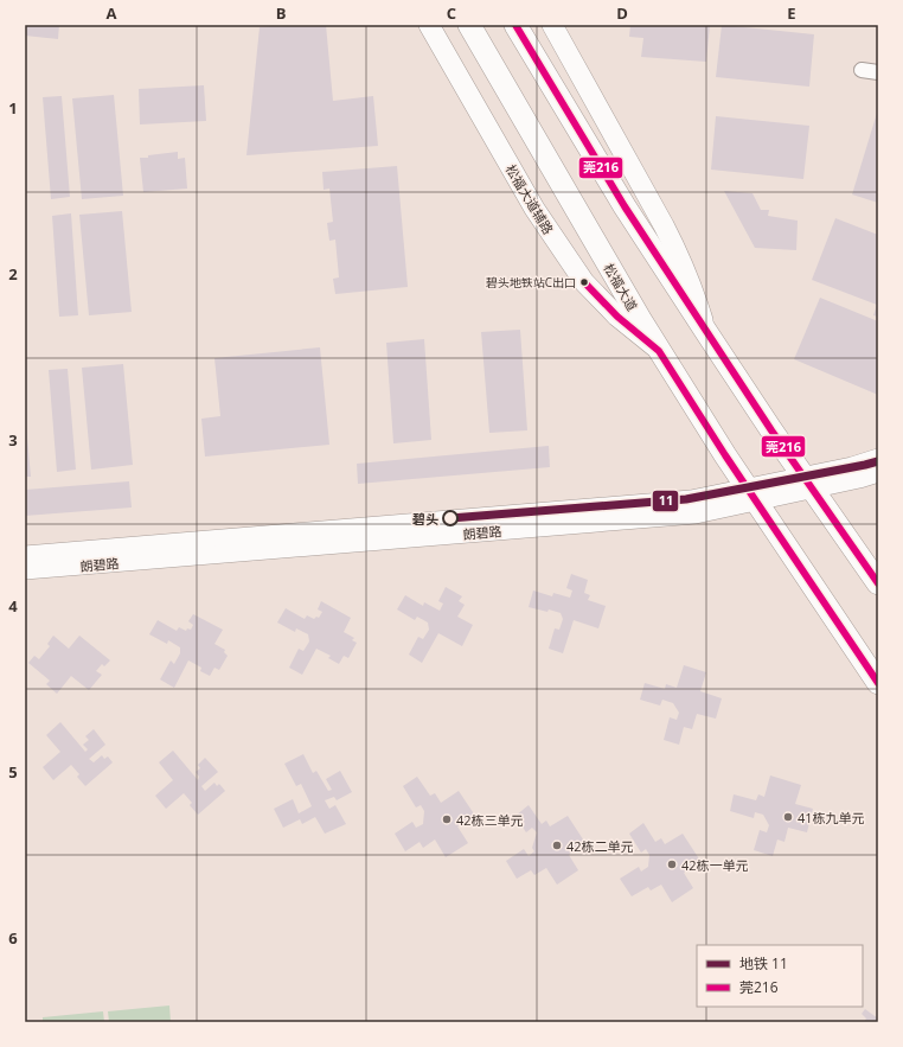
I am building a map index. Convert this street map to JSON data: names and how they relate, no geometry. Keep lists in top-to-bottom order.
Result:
{
  "streets": {
    "main road": ["松福大道辅路", "松福大道"],
    "street": ["朗碧路"]
  },
  "crossings": [
    ["松福大道辅路", "松福大道"],
    ["松福大道", "朗碧路"]
  ],
  "places": [
    "碧头地铁站C出口",
    "碧头",
    "41栋九单元",
    "42栋三单元",
    "42栋二单元",
    "42栋一单元"
  ],
  "lines": ["transit line 莞216", "metro line 11"],
  "legend": ["地铁 11", "莞216"],
  "grid": {
    "columns": [
      "A",
      "B",
      "C",
      "D",
      "E"
    ],
    "rows": [
      "1",
      "2",
      "3",
      "4",
      "5",
      "6"
    ]
  }
}
